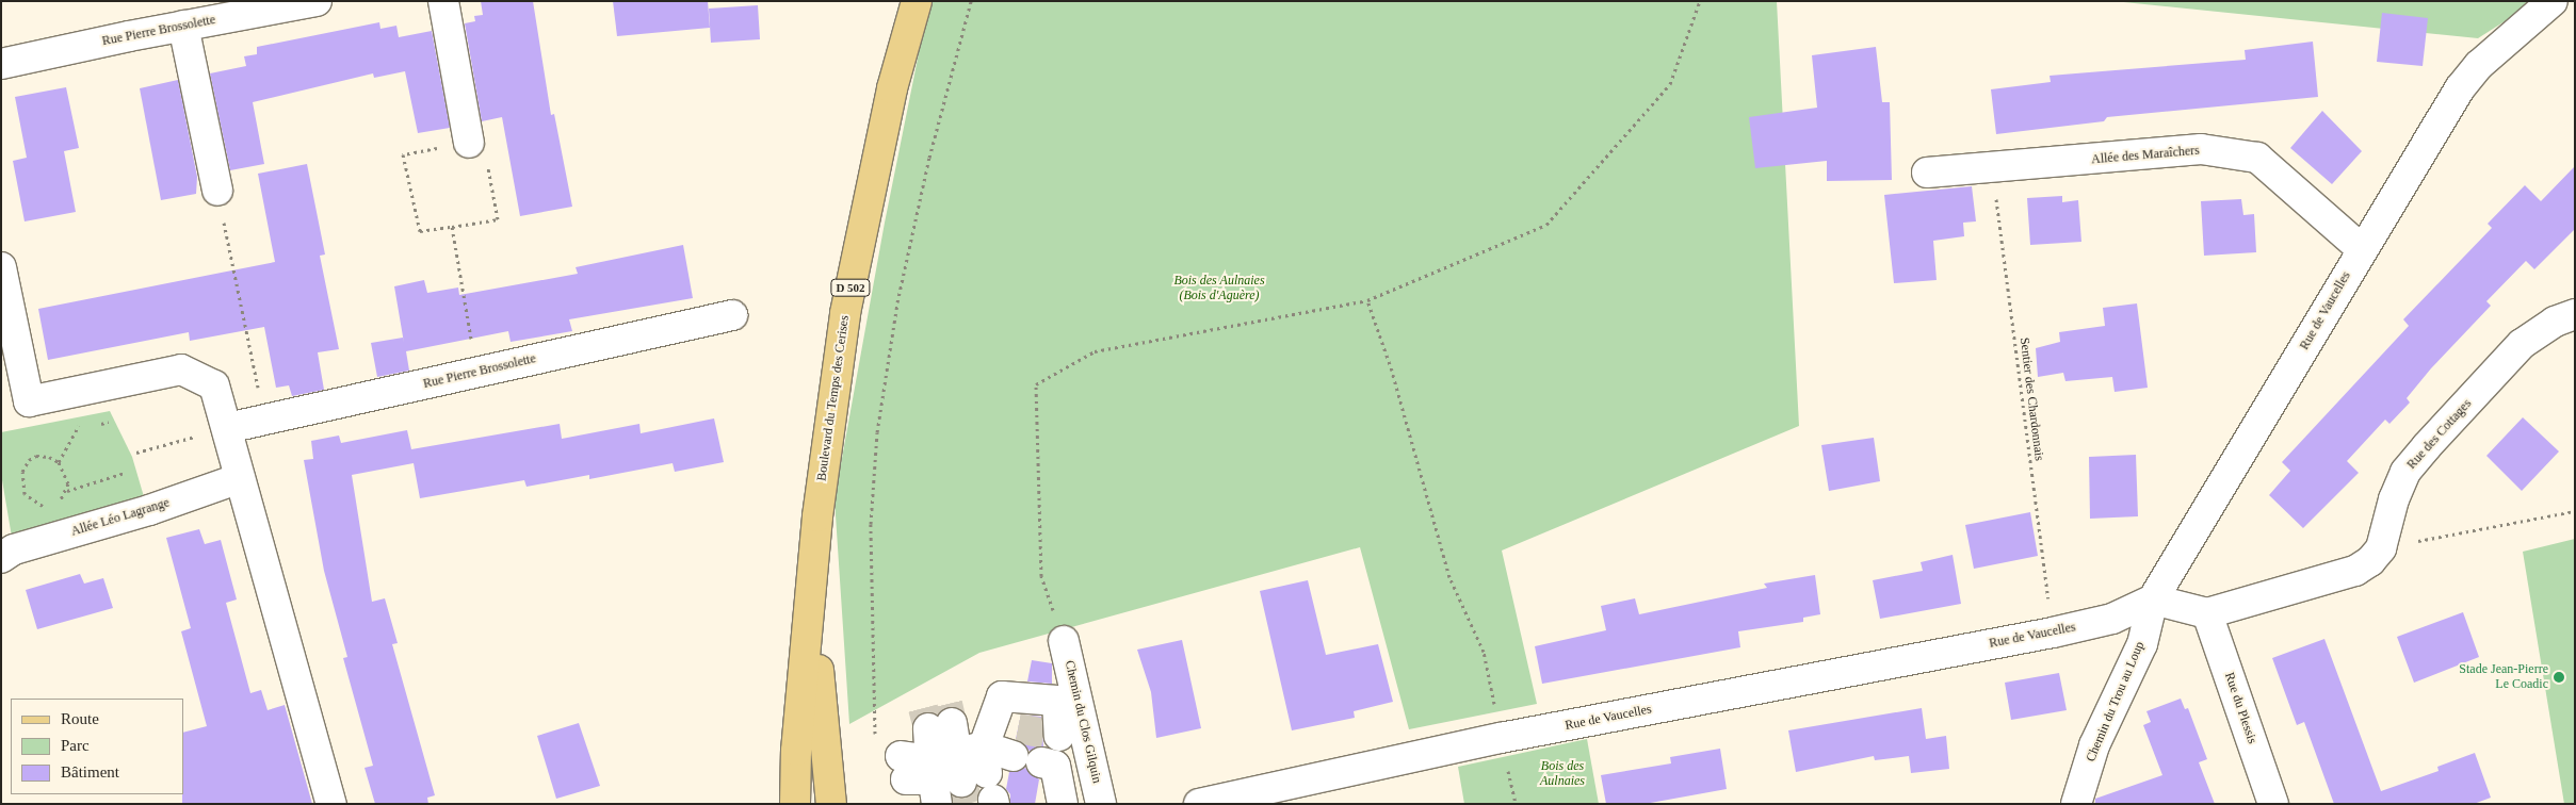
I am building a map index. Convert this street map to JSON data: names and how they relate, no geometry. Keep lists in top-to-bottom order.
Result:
{
  "streets": {
    "main road": ["D 502", "Boulevard du Temps des Cerises"],
    "street": [
      "Rue Pierre Brossolette",
      "Allée des Maraîchers",
      "Rue de Vaucelles",
      "Rue des Cottages",
      "Allée Léo Lagrange",
      "Chemin du Trou au Loup",
      "Rue du Plessis",
      "Chemin du Clos Gilquin"
    ],
    "path": ["Sentier des Chardonnais"]
  },
  "crossings": [
    ["Allée des Maraîchers", "Rue de Vaucelles"],
    ["Allée des Maraîchers", "Sentier des Chardonnais"],
    ["Rue de Vaucelles", "Sentier des Chardonnais"],
    ["Rue de Vaucelles", "Chemin du Trou au Loup"]
  ],
  "parks": ["Bois des Aulnaies (Bois d'Aguère)", "Bois des Aulnaies"],
  "places": ["Stade Jean-Pierre Le Coadic"],
  "legend": ["Route", "Parc", "Bâtiment"]
}
